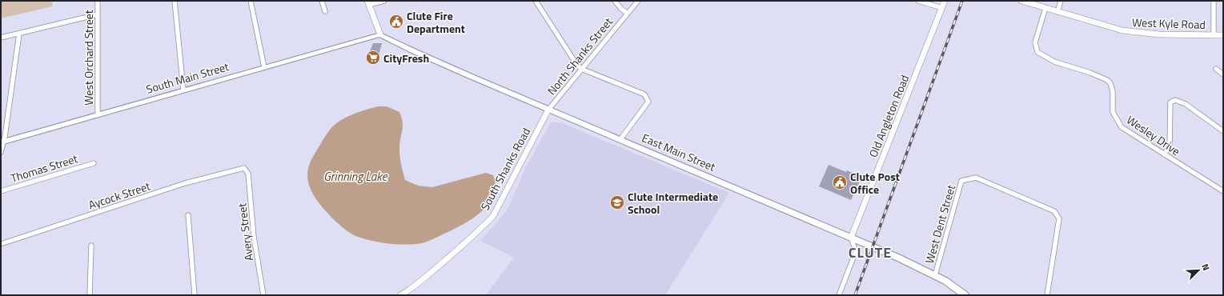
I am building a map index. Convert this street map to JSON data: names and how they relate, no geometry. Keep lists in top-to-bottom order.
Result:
{
  "streets": {
    "main road": ["South Main Street", "East Main Street"],
    "street": [
      "West Kyle Road",
      "North Shanks Street",
      "West Orchard Street",
      "Old Angleton Road",
      "Wesley Drive",
      "Thomas Street",
      "South Shanks Road",
      "Aycock Street",
      "West Dent Street",
      "Avery Street"
    ]
  },
  "crossings": [
    ["West Kyle Road", "Wesley Drive"],
    ["North Shanks Street", "East Main Street"],
    ["North Shanks Street", "South Shanks Road"],
    ["West Orchard Street", "South Main Street"],
    ["South Main Street", "East Main Street"],
    ["Old Angleton Road", "East Main Street"],
    ["East Main Street", "South Shanks Road"],
    ["East Main Street", "West Dent Street"],
    ["Aycock Street", "Avery Street"]
  ],
  "districts": ["CLUTE"],
  "water": ["Grinning Lake"],
  "places": {
    "public building": ["Clute Fire Department", "Clute Post Office"],
    "supermarket": ["CityFresh"],
    "school or university": ["Clute Intermediate School"]
  },
  "north": "top right"
}
